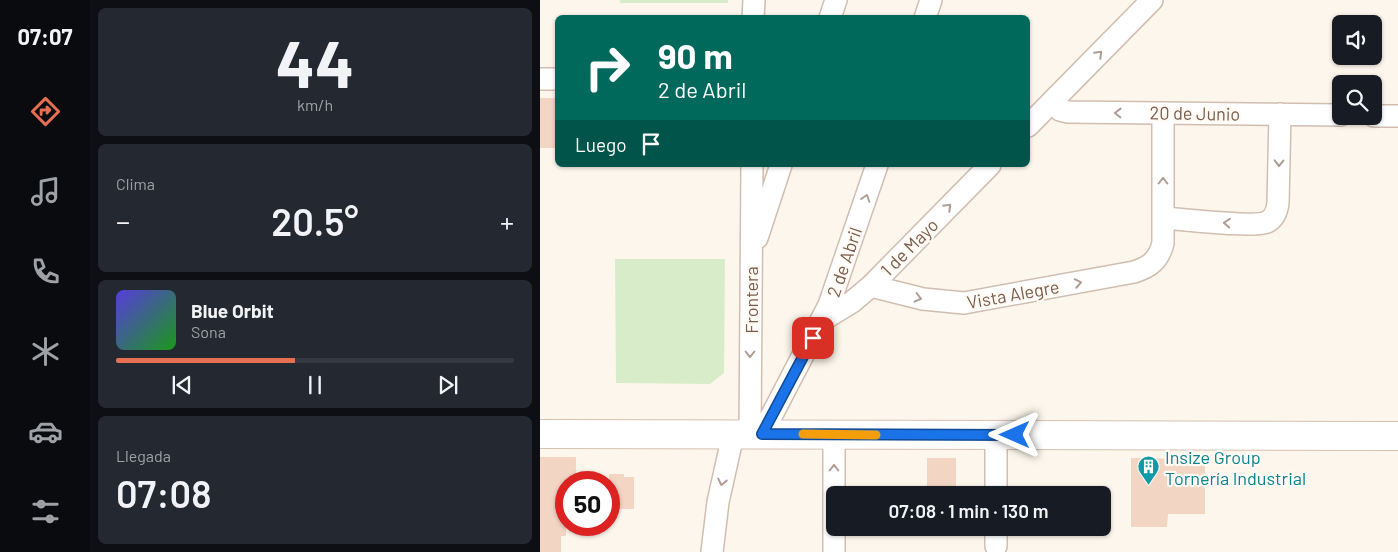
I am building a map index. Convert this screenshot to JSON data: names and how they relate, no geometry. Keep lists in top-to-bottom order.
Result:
{
  "streets": {
    "street": [
      "20 de Junio",
      "1 de Mayo",
      "2 de Abril",
      "Vista Alegre",
      "Frontera"
    ]
  },
  "crossings": [
    ["1 de Mayo", "2 de Abril"],
    ["1 de Mayo", "Vista Alegre"],
    ["2 de Abril", "Frontera"]
  ],
  "one_way": [
    "20 de Junio",
    "1 de Mayo",
    "Vista Alegre",
    "Frontera"
  ],
  "places": {
    "building": ["Insize Group Tornería Industrial"]
  },
  "page": {
    "tabs": "07:07",
    "tile": [
      ["44", "km/h"],
      "Clima",
      ["Llegada", "07:08"]
    ],
    "turn": ["90 m", "2 de Abril"],
    "then": "Luego",
    "heat": ["−", "20.5°", "+"],
    "song": ["Blue Orbit", "Sona"],
    "limit": "50",
    "trip": "07:08 · 1 min · 130 m"
  }
}
